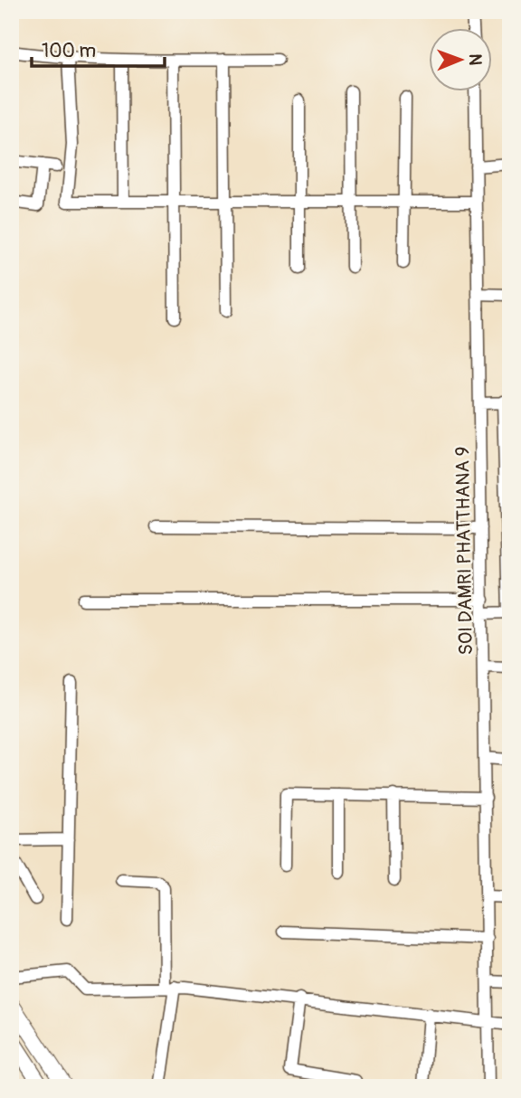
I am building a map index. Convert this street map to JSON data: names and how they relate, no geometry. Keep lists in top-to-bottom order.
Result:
{
  "streets": {
    "street": ["SOI DAMRI PHATTHANA 9"]
  },
  "scale_bar": "100 m",
  "north": "right"
}
